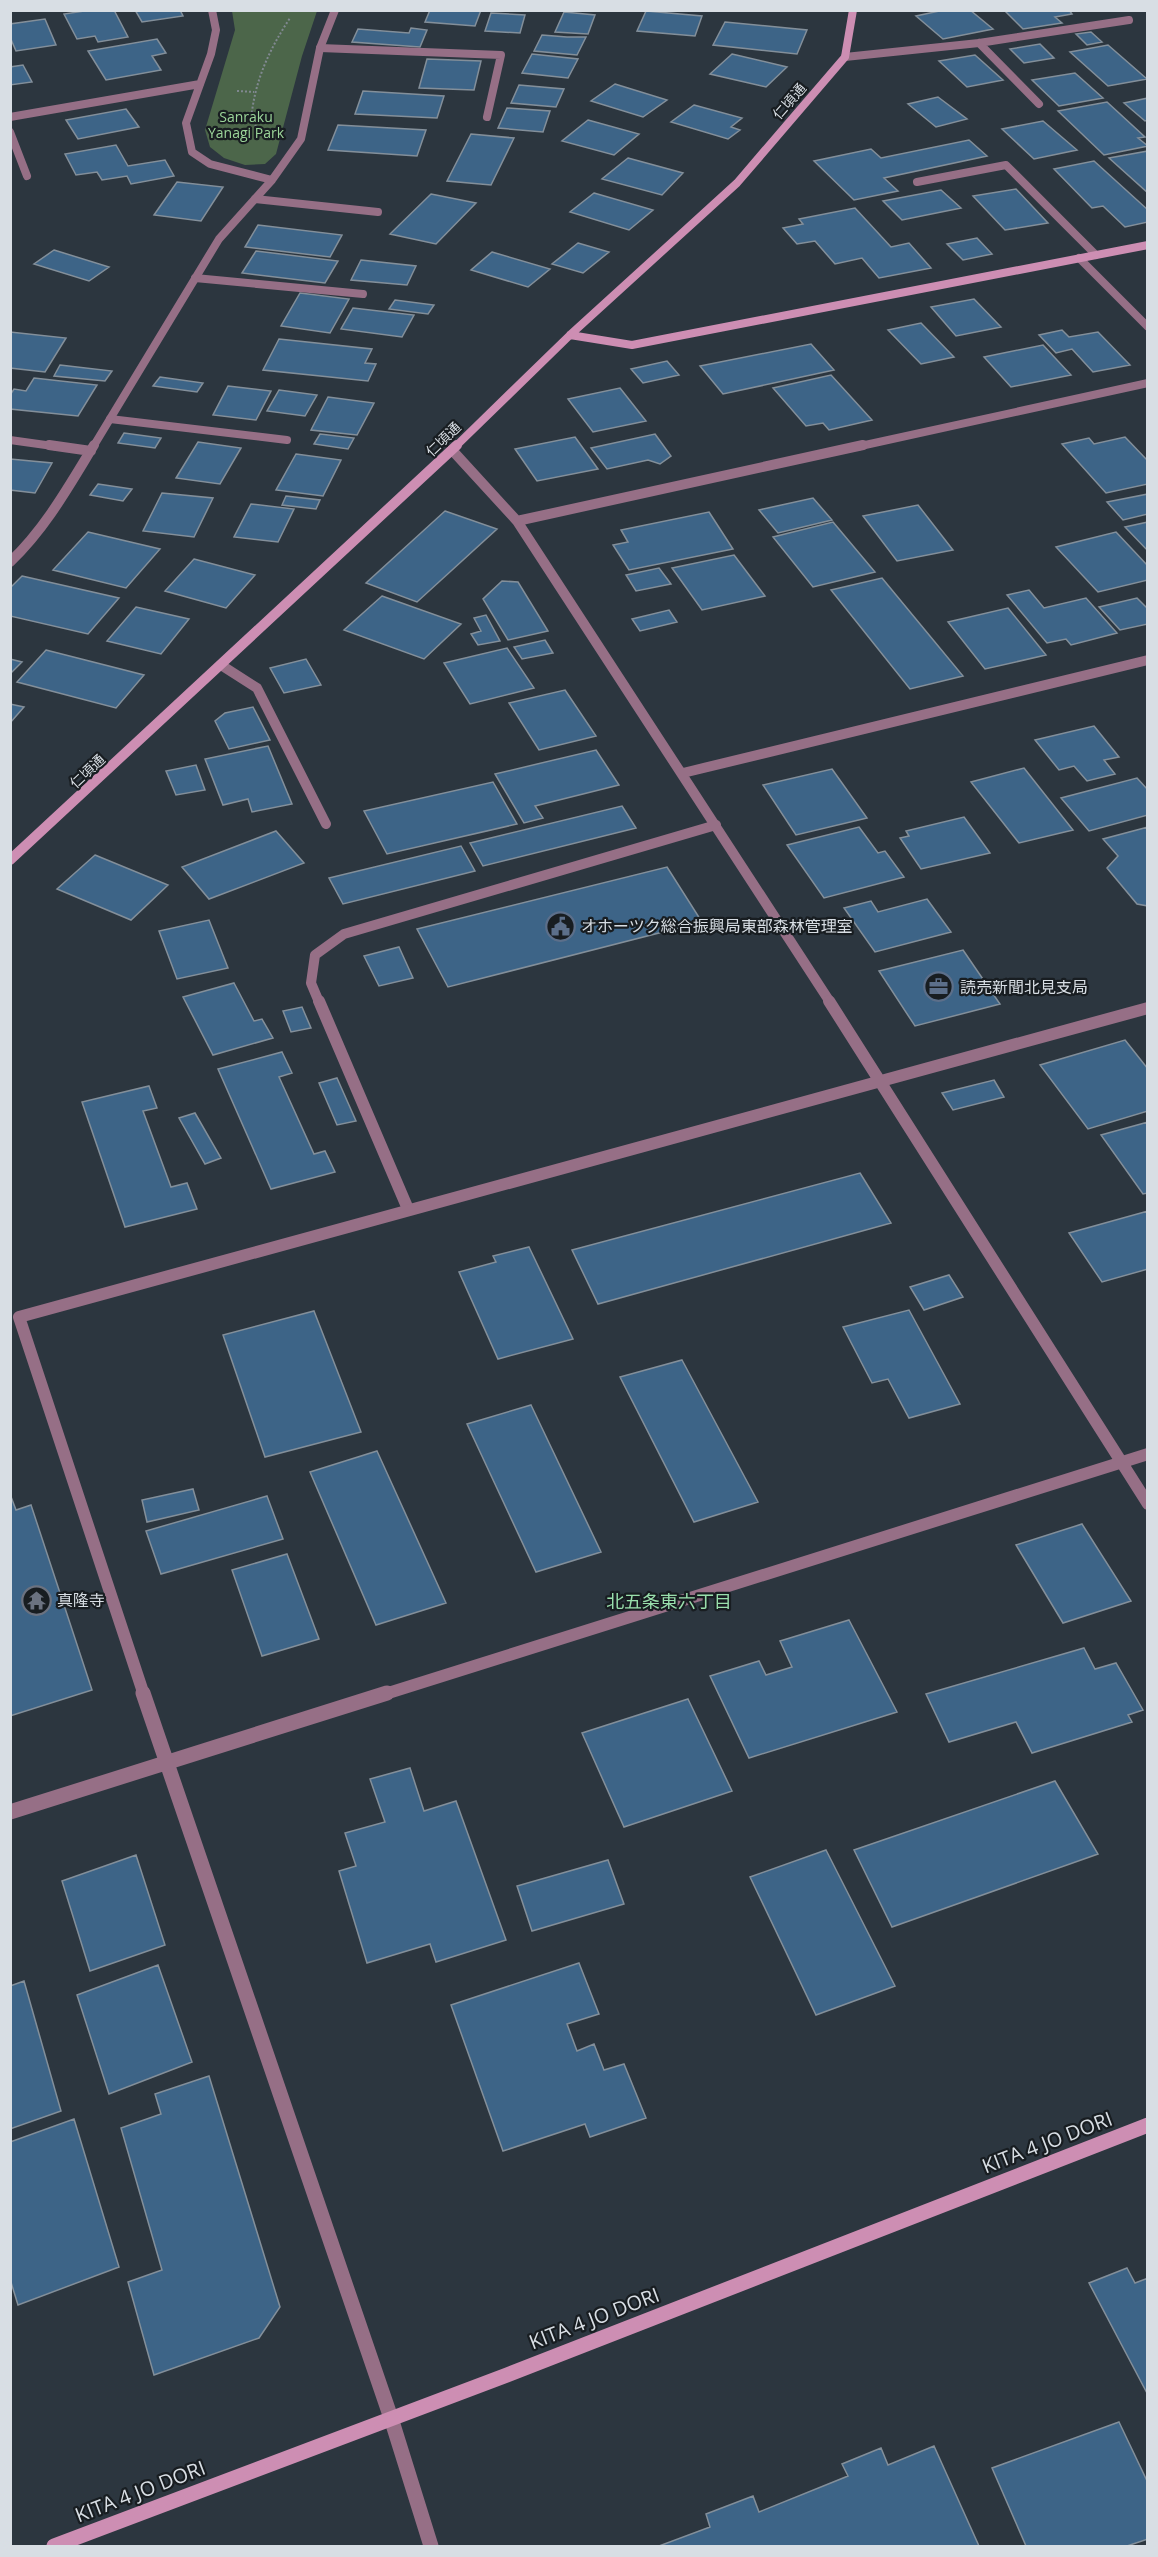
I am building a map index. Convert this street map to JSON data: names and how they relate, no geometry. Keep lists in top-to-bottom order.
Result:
{
  "streets": {
    "street": ["仁頃通", "KITA 4 JO DORI"]
  },
  "districts": ["北五条東六丁目"],
  "parks": ["Sanraku Yanagi Park"],
  "places": {
    "public building": ["オホーツク総合振興局東部森林管理室"],
    "office": ["読売新聞北見支局"],
    "temple": ["真隆寺"]
  }
}
